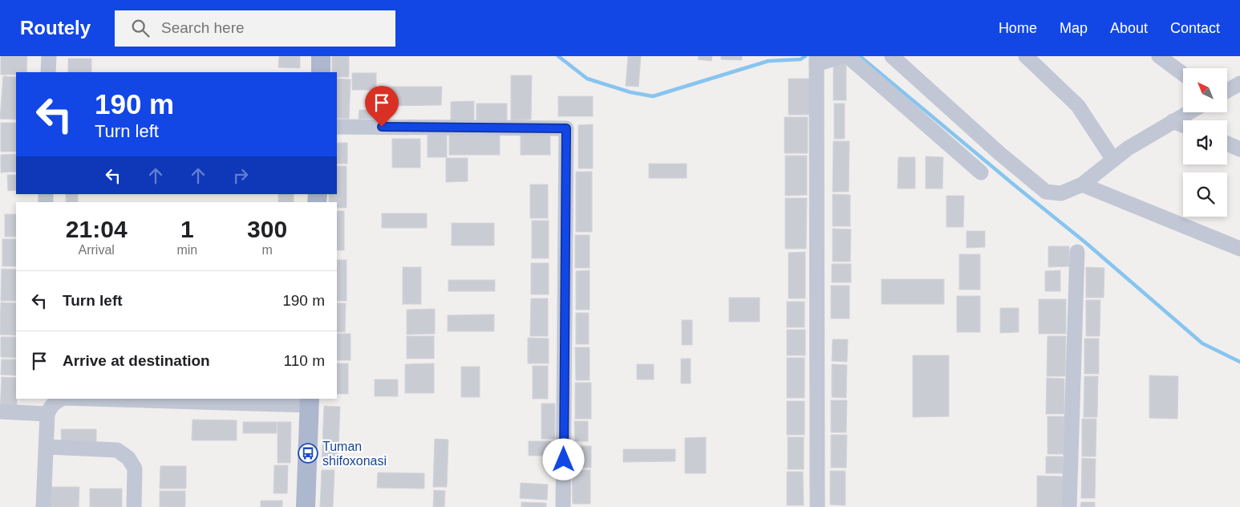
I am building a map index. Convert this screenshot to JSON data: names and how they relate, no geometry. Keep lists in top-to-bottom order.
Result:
{
  "places": {
    "bus stop": ["Tuman shifoxonasi"]
  },
  "north": "top left",
  "page": {
    "header": "Routely",
    "search": "Search here",
    "nav": [
      "Home",
      "Map",
      "About",
      "Contact"
    ],
    "turn": ["190 m", "Turn left"],
    "eta": [
      "21:04",
      "Arrival",
      "1",
      "min",
      "300",
      "m"
    ],
    "list": [
      {
        "name": "Turn left",
        "value": "190 m"
      },
      {
        "name": "Arrive at destination",
        "value": "110 m"
      }
    ]
  }
}
